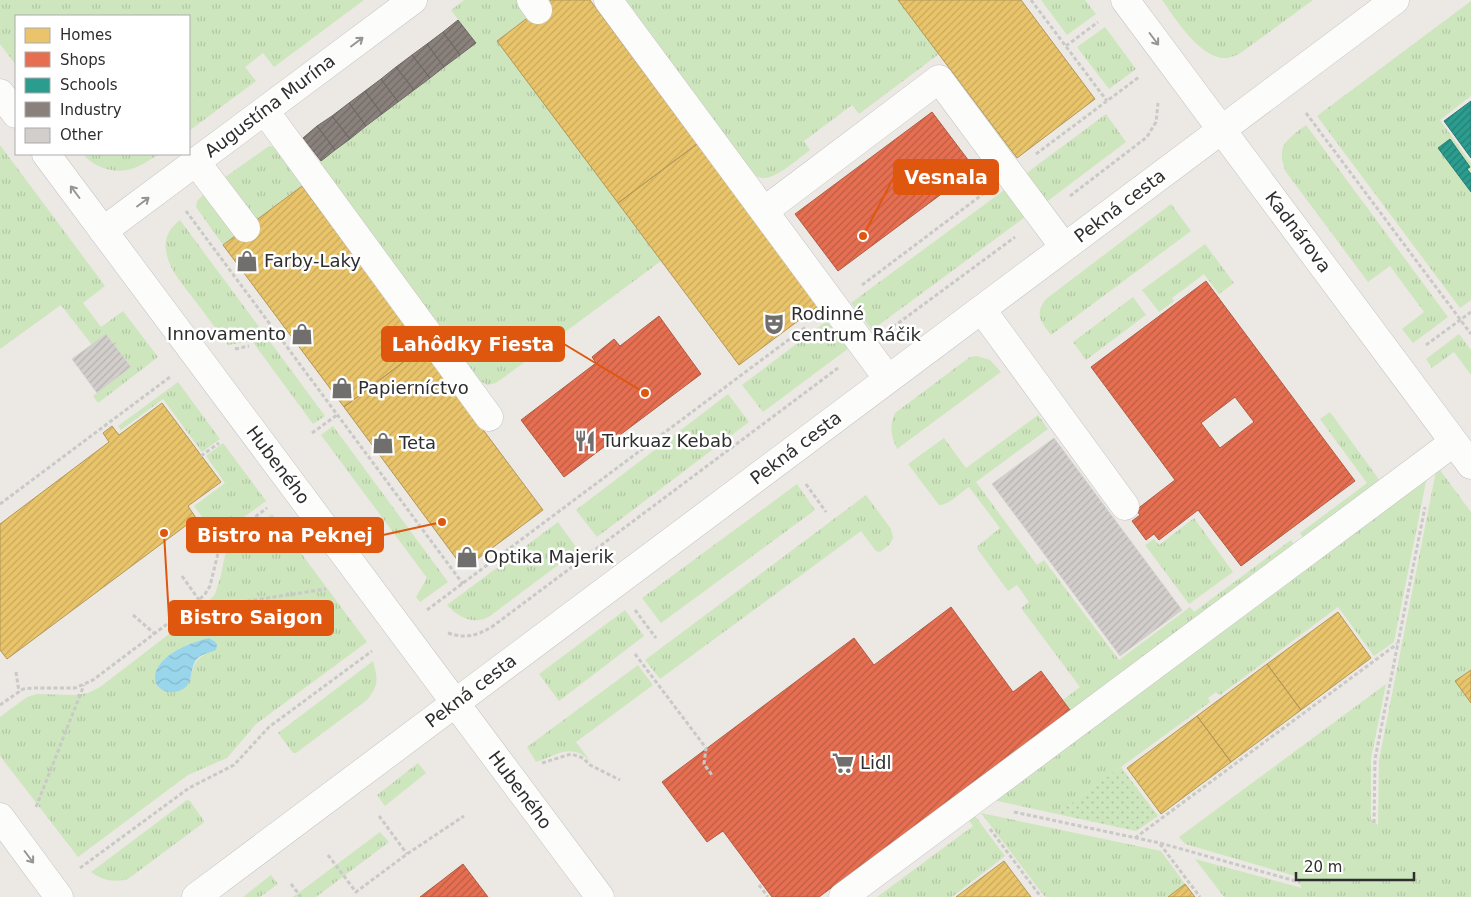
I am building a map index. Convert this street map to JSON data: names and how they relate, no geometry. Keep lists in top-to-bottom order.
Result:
{
  "streets": {
    "street": [
      "Augustína Murína",
      "Pekná cesta",
      "Kadnárova",
      "Hubeného"
    ]
  },
  "crossings": [
    ["Augustína Murína", "Hubeného"],
    ["Pekná cesta", "Kadnárova"],
    ["Pekná cesta", "Hubeného"]
  ],
  "one_way": ["Augustína Murína"],
  "places": {
    "other": [
      "Vesnala",
      "Lahôdky Fiesta",
      "Bistro na Peknej",
      "Bistro Saigon"
    ],
    "shop": [
      "Farby-Laky",
      "Innovamento",
      "Papierníctvo",
      "Teta",
      "Optika Majerik"
    ],
    "theatre": ["Rodinné centrum Ráčik"],
    "restaurant": ["Turkuaz Kebab"],
    "supermarket": ["Lidl"]
  },
  "legend": [
    "Homes",
    "Shops",
    "Schools",
    "Industry",
    "Other"
  ],
  "scale_bar": "20 m"
}
